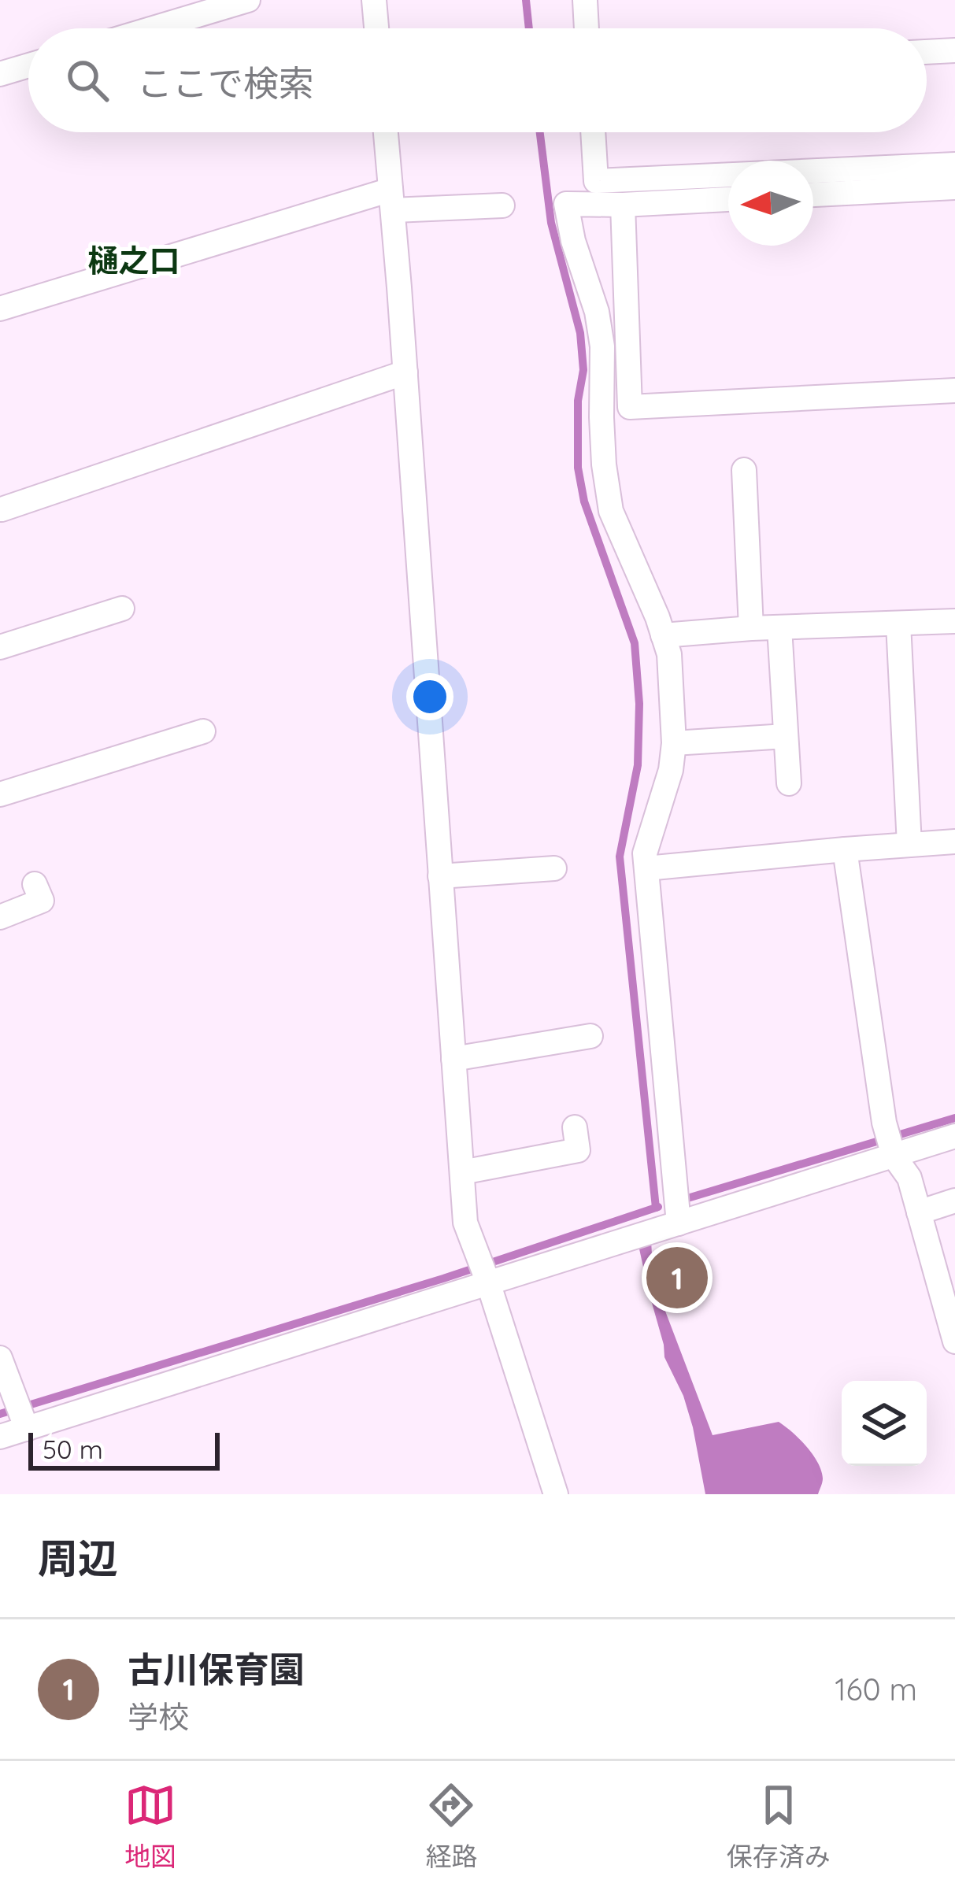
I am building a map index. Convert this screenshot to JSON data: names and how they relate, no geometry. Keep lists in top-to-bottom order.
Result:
{
  "districts": ["樋之口"],
  "scale_bar": "50 m",
  "north": "left",
  "page": {
    "search": "ここで検索",
    "pins": "1",
    "scale": "50 m",
    "heading": "周辺",
    "list": [
      {
        "mark": "1",
        "name": "古川保育園",
        "note": "学校",
        "value": "160 m"
      }
    ],
    "nav": ["地図", "経路", "保存済み"]
  }
}
